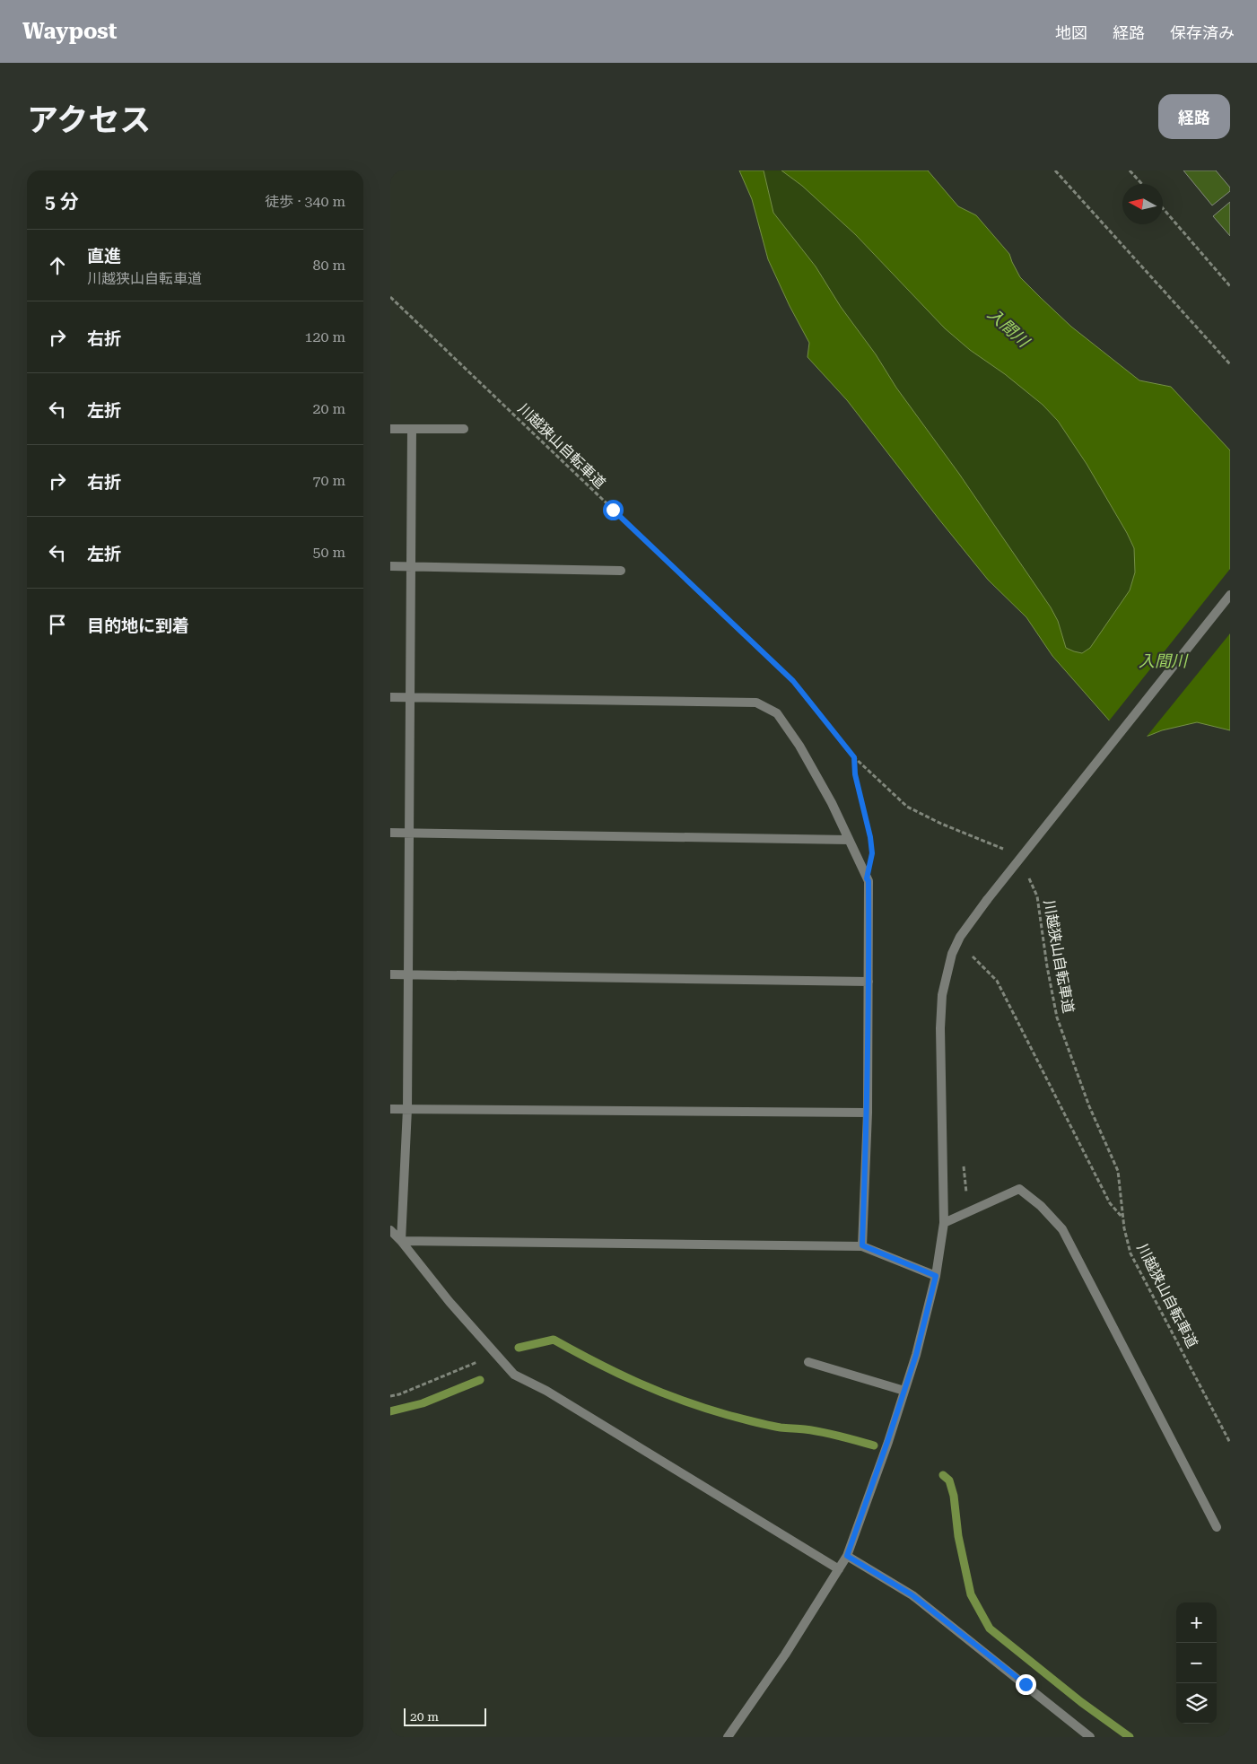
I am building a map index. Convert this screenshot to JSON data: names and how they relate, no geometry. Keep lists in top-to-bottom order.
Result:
{
  "streets": {
    "path": ["川越狭山自転車道"]
  },
  "water": ["入間川"],
  "scale_bar": "20 m",
  "north": "left",
  "page": {
    "header": "Waypost",
    "nav": ["地図", "経路", "保存済み"],
    "title": "アクセス",
    "buttons": "経路",
    "heading": ["5 分", "徒歩 · 340 m"],
    "list": [
      ["直進", "川越狭山自転車道", "80 m"],
      ["右折", "120 m"],
      ["左折", "20 m"],
      ["右折", "70 m"],
      ["左折", "50 m"],
      "目的地に到着"
    ],
    "map_buttons": ["+", "−"],
    "scale": "20 m"
  }
}
